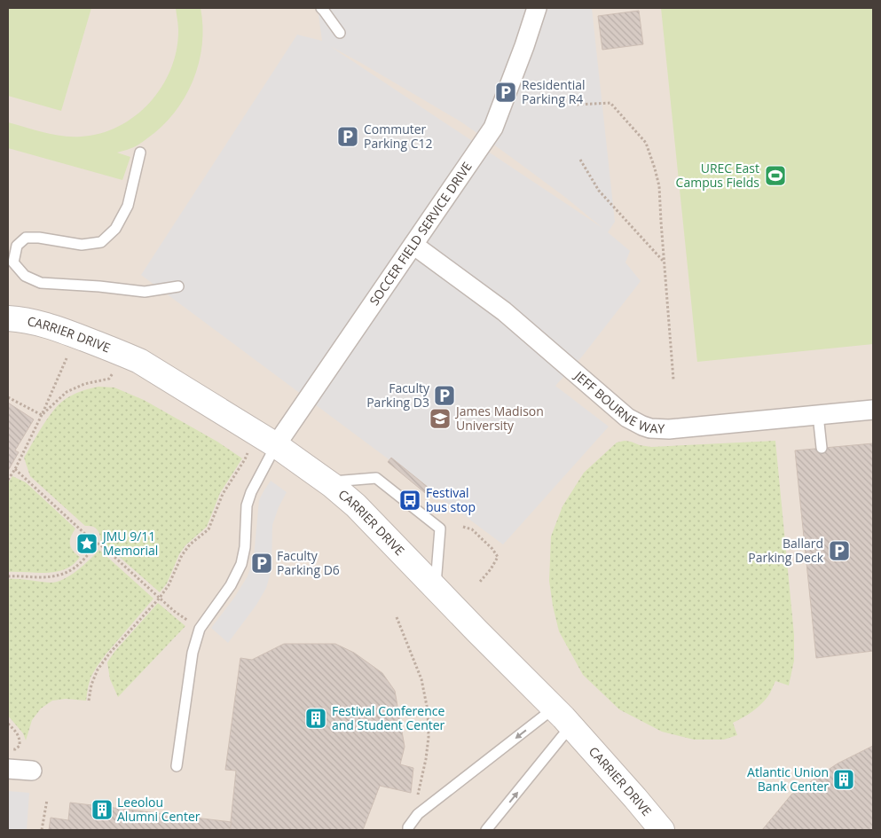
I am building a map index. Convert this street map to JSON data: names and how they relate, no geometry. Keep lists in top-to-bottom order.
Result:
{
  "streets": {
    "street": ["SOCCER FIELD SERVICE DRIVE", "CARRIER DRIVE", "JEFF BOURNE WAY"]
  },
  "crossings": [
    ["SOCCER FIELD SERVICE DRIVE", "CARRIER DRIVE"],
    ["SOCCER FIELD SERVICE DRIVE", "JEFF BOURNE WAY"]
  ],
  "places": {
    "parking": [
      "Residential Parking R4",
      "Commuter Parking C12",
      "Faculty Parking D3",
      "Ballard Parking Deck",
      "Faculty Parking D6"
    ],
    "sports": ["UREC East Campus Fields"],
    "school or university": ["James Madison University"],
    "bus stop": ["Festival bus stop"],
    "place": ["JMU 9/11 Memorial"],
    "building": ["Festival Conference and Student Center", "Atlantic Union Bank Center", "Leeolou Alumni Center"]
  }
}
